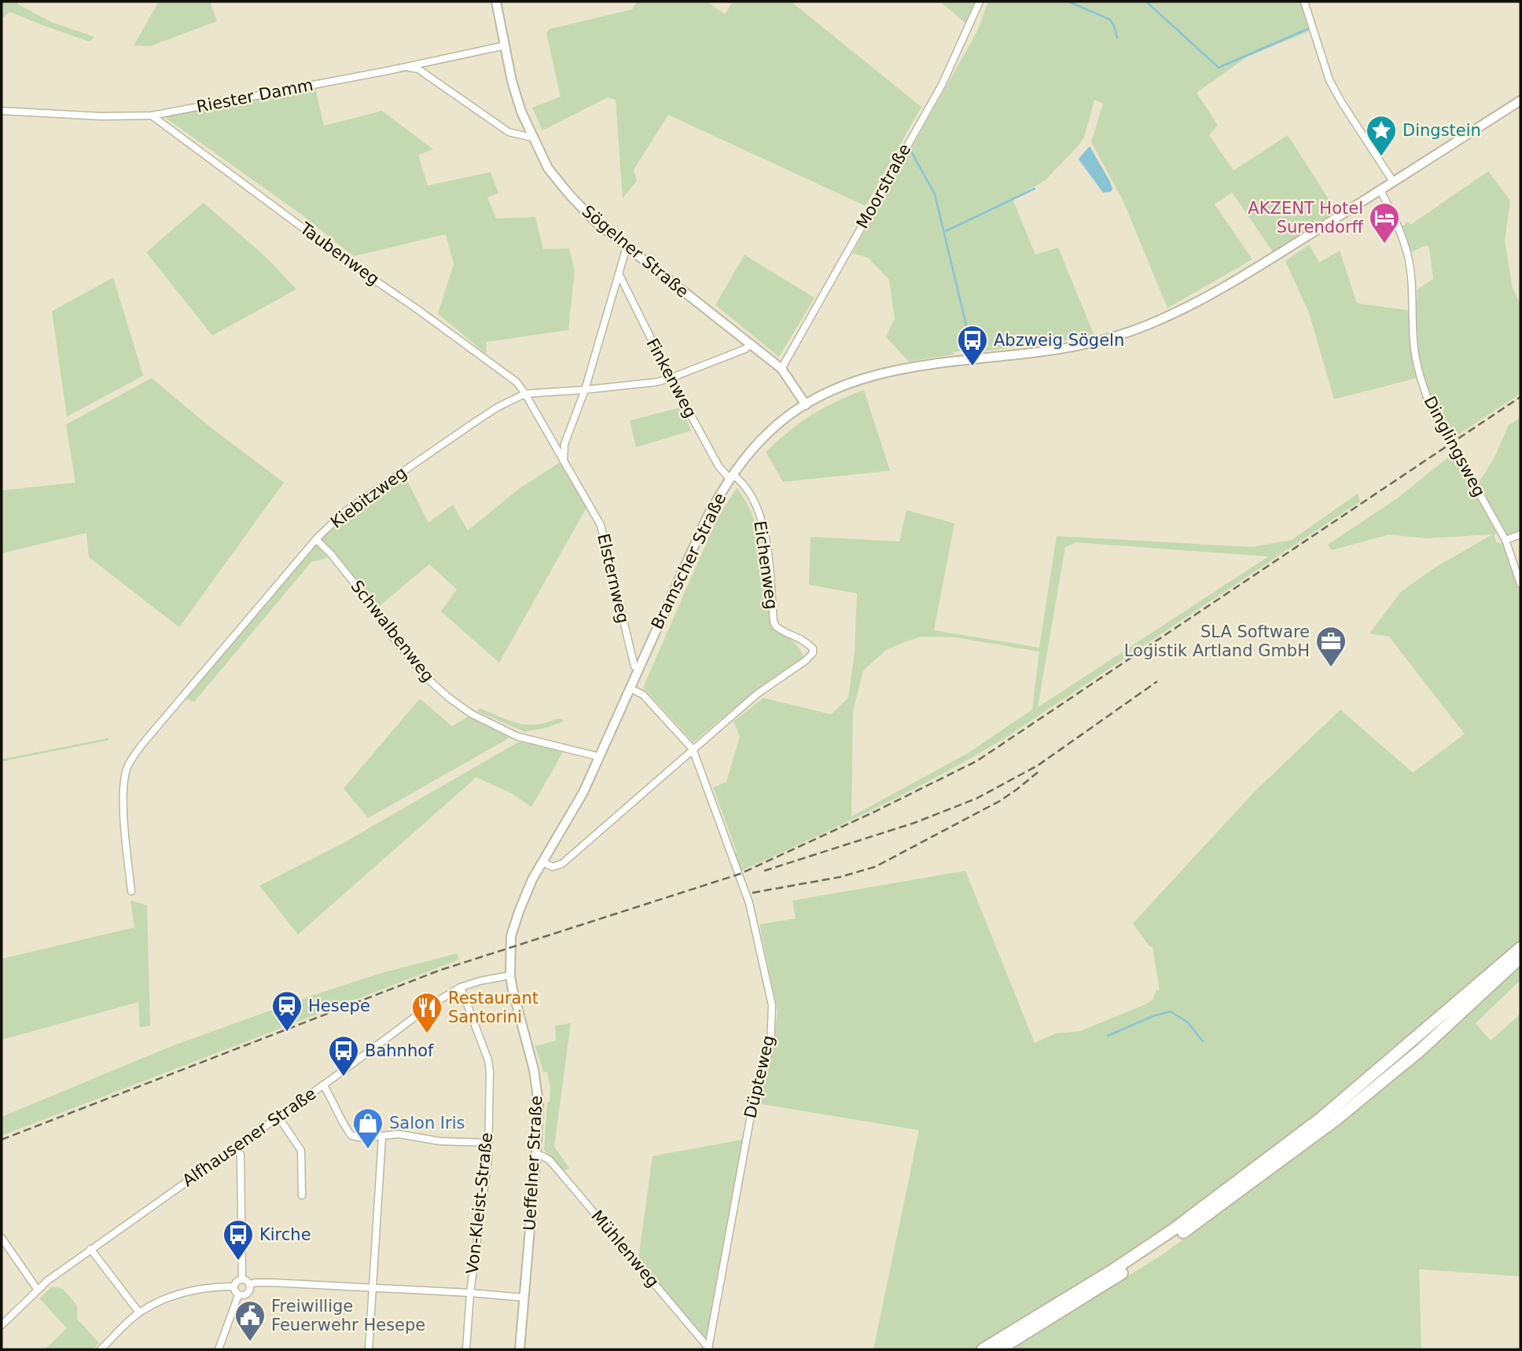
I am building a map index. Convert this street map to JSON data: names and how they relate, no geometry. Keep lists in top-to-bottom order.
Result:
{
  "streets": {
    "street": [
      "Riester Damm",
      "Moorstraße",
      "Sögelner Straße",
      "Taubenweg",
      "Finkenweg",
      "Dinglingsweg",
      "Kiebitzweg",
      "Bramscher Straße",
      "Eichenweg",
      "Elsternweg",
      "Schwalbenweg",
      "Düpteweg",
      "Alfhausener Straße",
      "Ueffelner Straße",
      "Von-Kleist-Straße",
      "Mühlenweg"
    ]
  },
  "crossings": [
    ["Riester Damm", "Sögelner Straße"],
    ["Riester Damm", "Taubenweg"],
    ["Moorstraße", "Sögelner Straße"],
    ["Sögelner Straße", "Kiebitzweg"],
    ["Sögelner Straße", "Bramscher Straße"],
    ["Taubenweg", "Kiebitzweg"],
    ["Taubenweg", "Elsternweg"],
    ["Finkenweg", "Kiebitzweg"],
    ["Finkenweg", "Bramscher Straße"],
    ["Finkenweg", "Eichenweg"],
    ["Dinglingsweg", "Bramscher Straße"],
    ["Kiebitzweg", "Elsternweg"],
    ["Kiebitzweg", "Schwalbenweg"],
    ["Bramscher Straße", "Eichenweg"],
    ["Bramscher Straße", "Elsternweg"],
    ["Bramscher Straße", "Schwalbenweg"],
    ["Bramscher Straße", "Ueffelner Straße"],
    ["Eichenweg", "Düpteweg"],
    ["Düpteweg", "Mühlenweg"],
    ["Alfhausener Straße", "Ueffelner Straße"],
    ["Alfhausener Straße", "Von-Kleist-Straße"],
    ["Ueffelner Straße", "Mühlenweg"]
  ],
  "places": {
    "place": ["Dingstein"],
    "hotel": ["AKZENT Hotel Surendorff"],
    "bus stop": ["Abzweig Sögeln", "Bahnhof", "Kirche"],
    "office": ["SLA Software Logistik Artland GmbH"],
    "station": ["Hesepe"],
    "restaurant": ["Restaurant Santorini"],
    "shop": ["Salon Iris"],
    "public building": ["Freiwillige Feuerwehr Hesepe"]
  }
}
